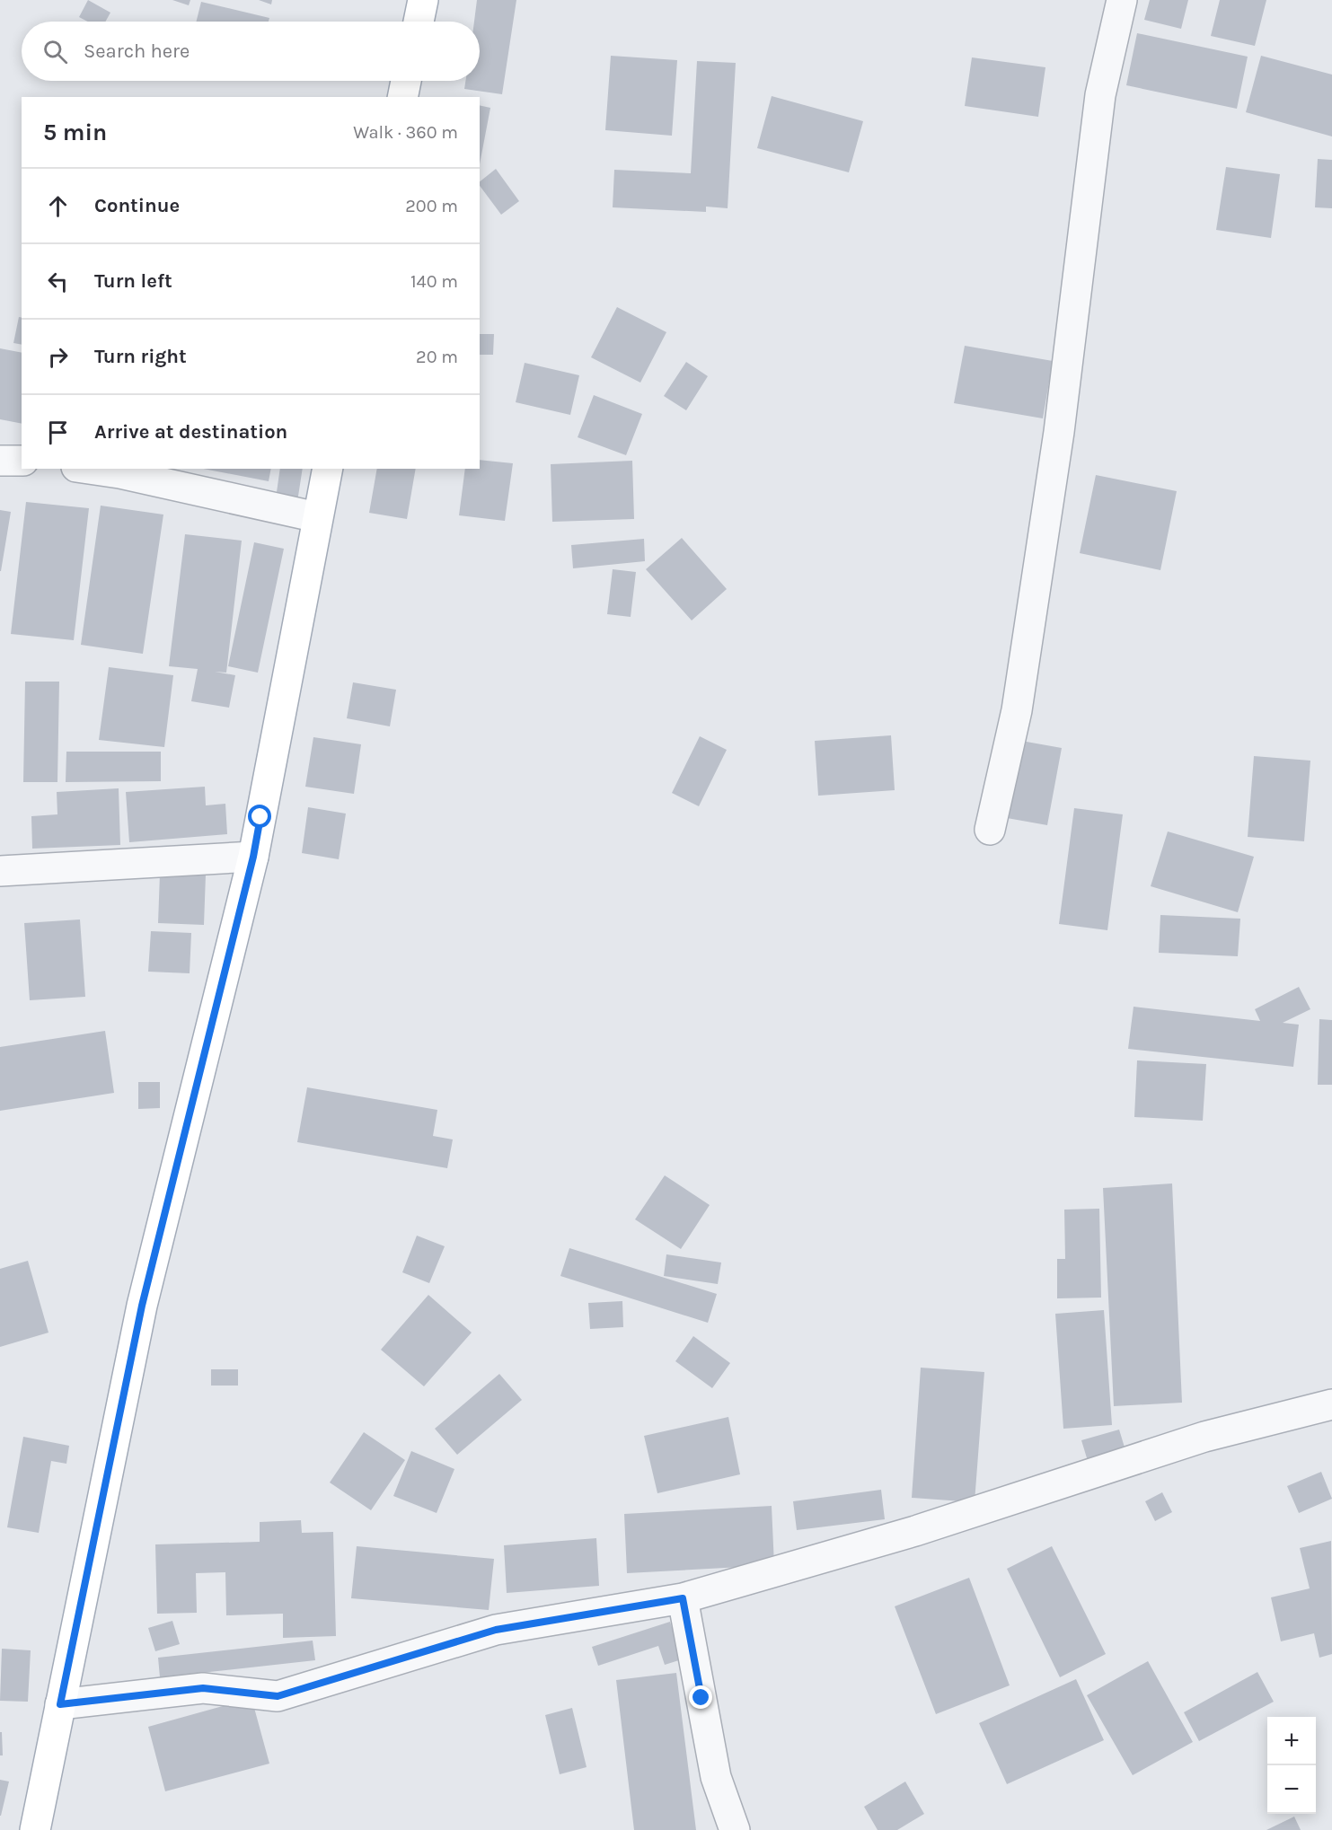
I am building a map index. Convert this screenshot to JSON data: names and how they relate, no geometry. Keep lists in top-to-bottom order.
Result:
{
  "page": {
    "search": "Search here",
    "heading": ["5 min", "Walk · 360 m"],
    "list": [
      ["Continue", "200 m"],
      ["Turn left", "140 m"],
      ["Turn right", "20 m"],
      "Arrive at destination"
    ],
    "map_buttons": ["+", "−"]
  }
}
